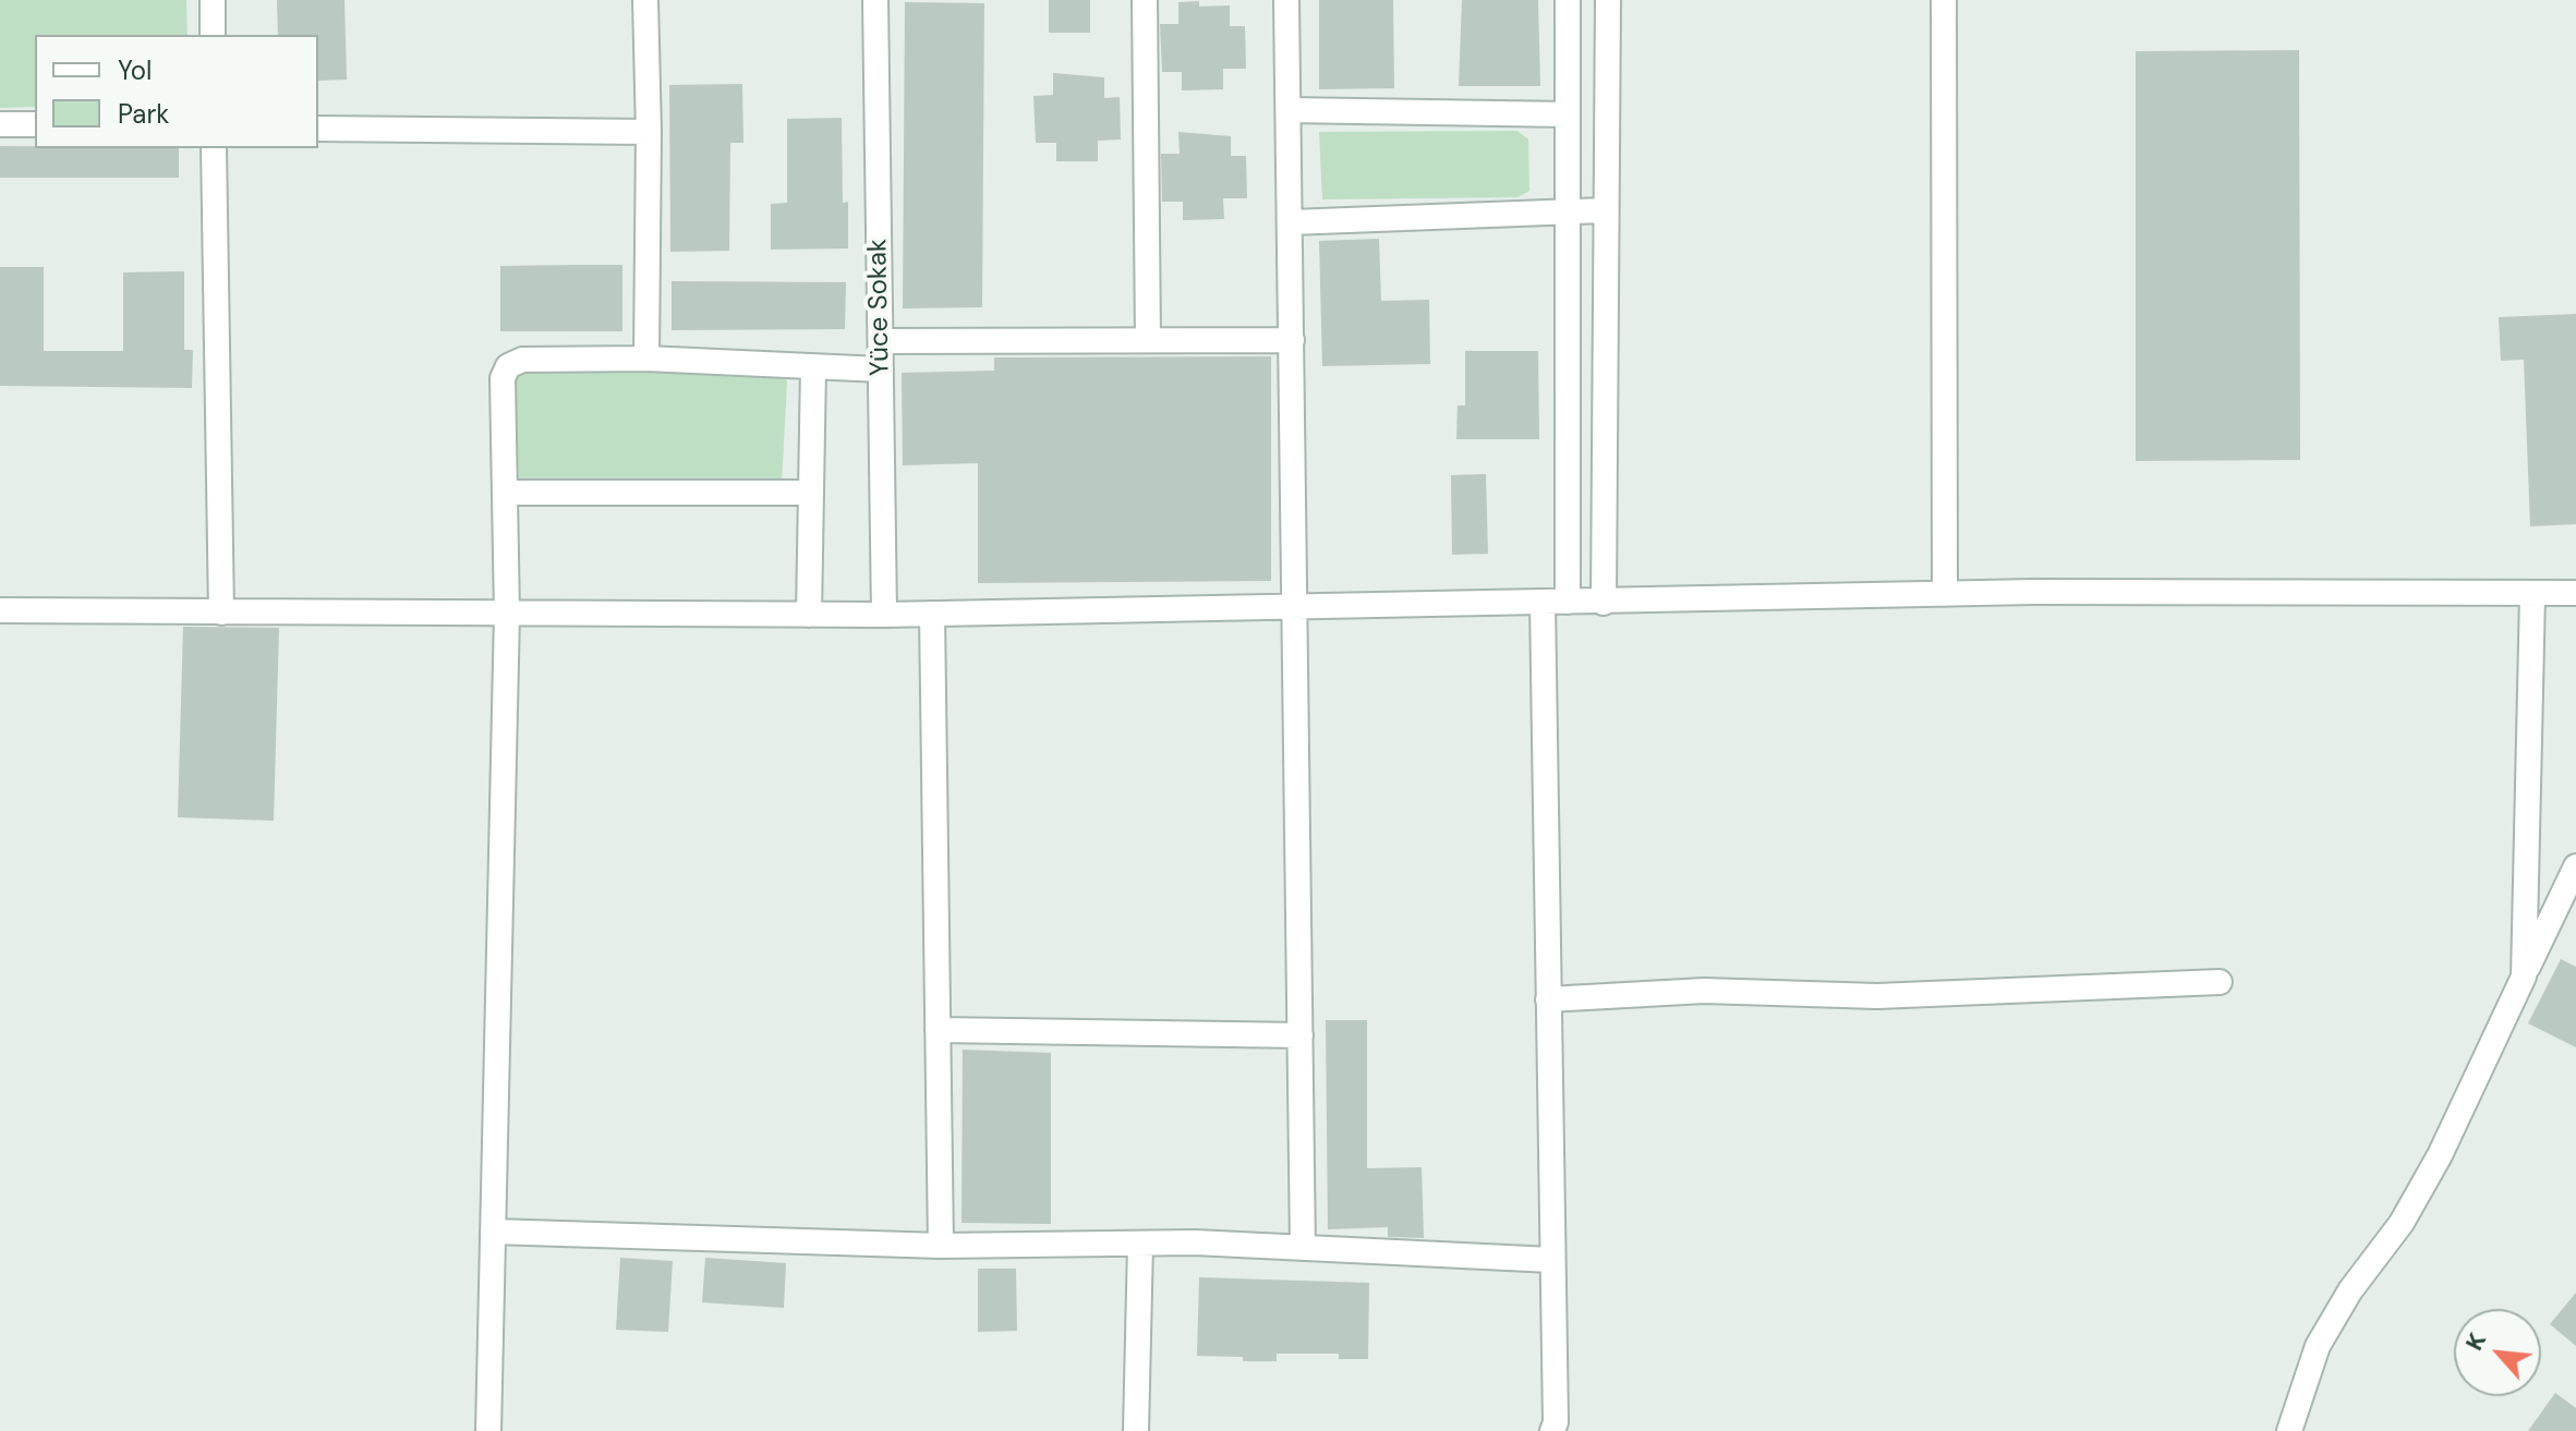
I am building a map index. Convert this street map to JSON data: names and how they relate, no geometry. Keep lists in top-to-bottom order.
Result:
{
  "streets": {
    "street": ["Yüce Sokak"]
  },
  "legend": ["Yol", "Park"],
  "north": "top left"
}
